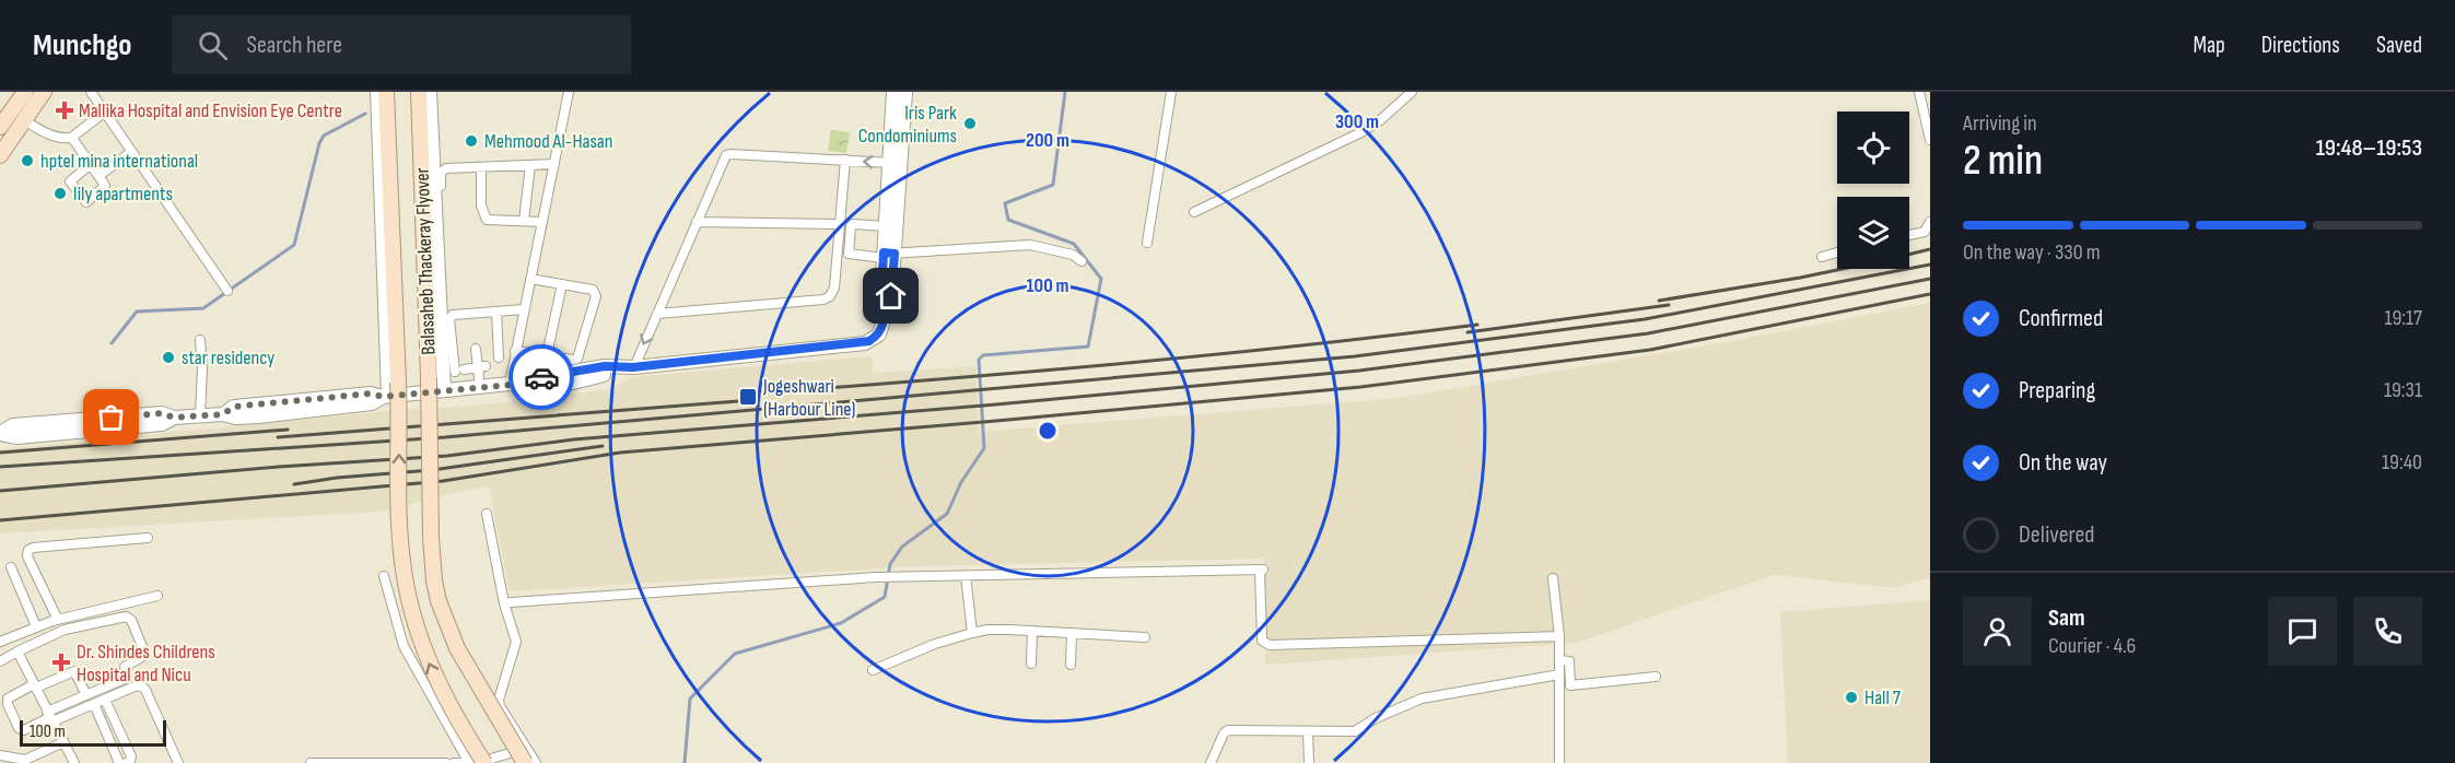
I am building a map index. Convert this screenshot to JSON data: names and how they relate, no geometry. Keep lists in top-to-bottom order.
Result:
{
  "streets": {
    "main road": ["Balasaheb Thackeray Flyover"]
  },
  "places": {
    "health": ["Mallika Hospital and Envision Eye Centre", "Dr. Shindes Childrens Hospital and Nicu"],
    "other": [
      "Iris Park Condominiums",
      "Mehmood Al-Hasan",
      "hptel mina international",
      "lily apartments",
      "star residency",
      "Hall 7"
    ],
    "transit": ["Jogeshwari (Harbour Line)"]
  },
  "scale_bar": "100 m",
  "page": {
    "header": "Munchgo",
    "search": "Search here",
    "nav": ["Map", "Directions", "Saved"],
    "heading": ["2 min", "Arriving in", "19:48–19:53"],
    "panel": ["Sam", "Courier · 4.6"],
    "bar": "On the way · 330 m",
    "list": [
      ["Confirmed", "19:17"],
      ["Preparing", "19:31"],
      ["On the way", "19:40"],
      "Delivered"
    ],
    "scale": "100 m"
  },
  "rings": ["300 m", "200 m", "100 m"]
}
